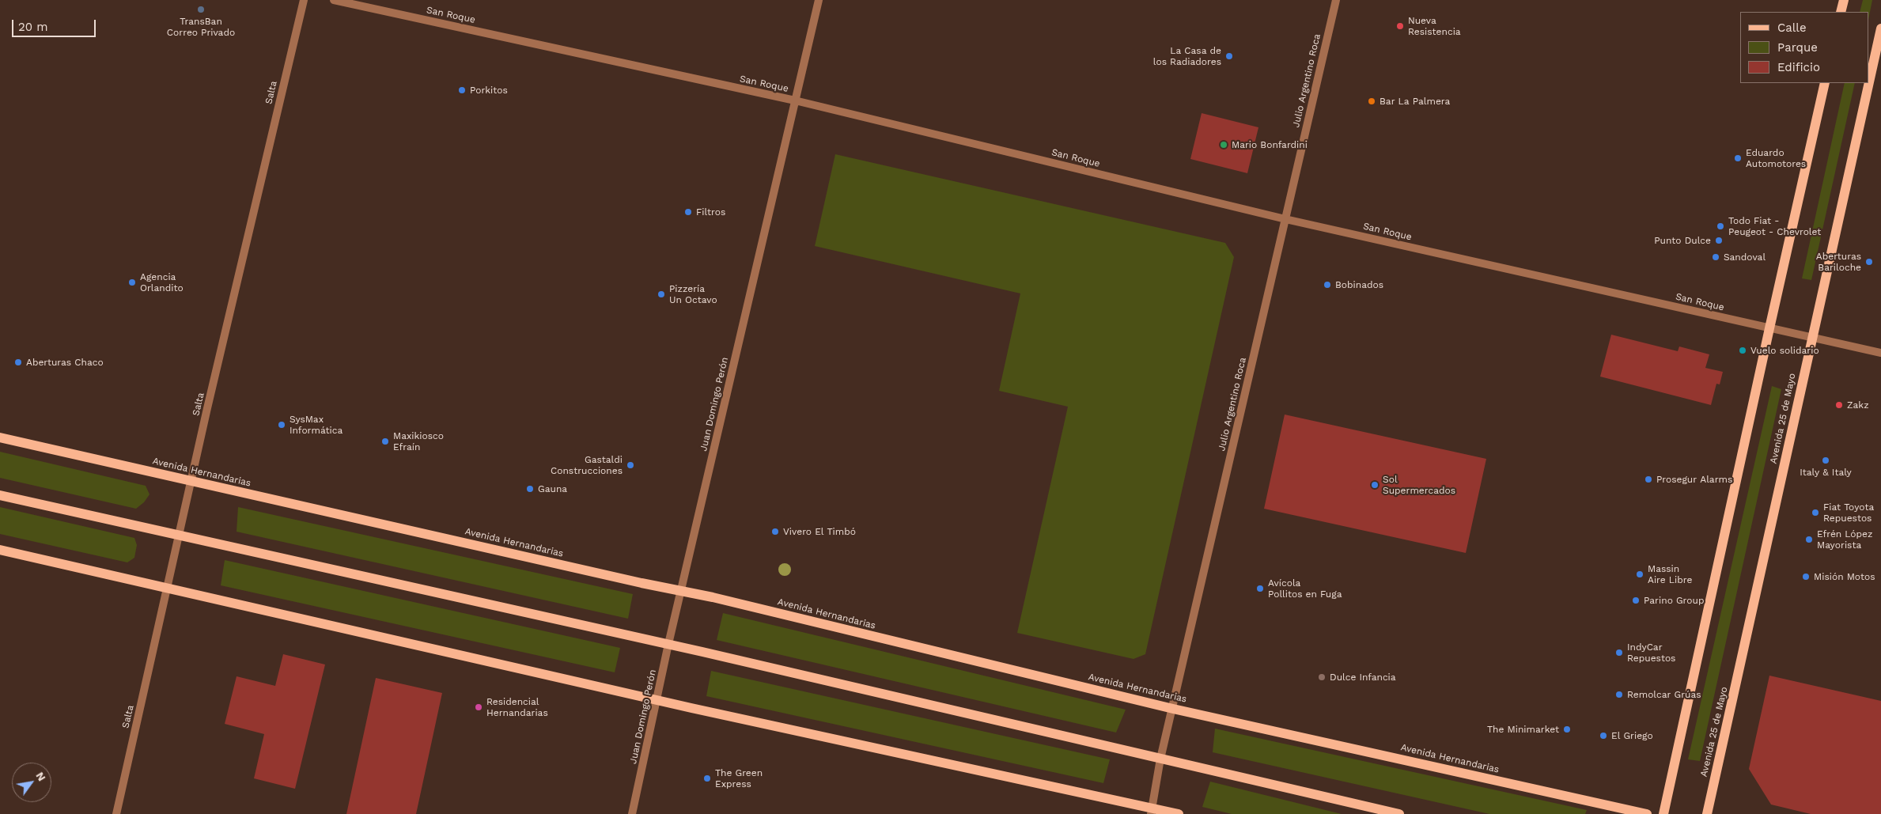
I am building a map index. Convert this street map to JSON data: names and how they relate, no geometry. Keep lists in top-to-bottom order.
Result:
{
  "streets": {
    "main road": ["Avenida 25 de Mayo", "Avenida Hernandarias"],
    "street": [
      "San Roque",
      "Julio Argentino Roca",
      "Salta",
      "Juan Domingo Perón"
    ]
  },
  "crossings": [
    ["San Roque", "Julio Argentino Roca"],
    ["San Roque", "Juan Domingo Perón"],
    ["San Roque", "Avenida 25 de Mayo"],
    ["Julio Argentino Roca", "Avenida Hernandarias"],
    ["Salta", "Avenida Hernandarias"],
    ["Juan Domingo Perón", "Avenida Hernandarias"]
  ],
  "places": [
    "TransBan Correo Privado",
    "Nueva Resistencia",
    "La Casa de los Radiadores",
    "Porkitos",
    "Bar La Palmera",
    "Mario Bonfardini",
    "Eduardo Automotores",
    "Filtros",
    "Todo Fiat - Peugeot - Chevrolet",
    "Punto Dulce",
    "Sandoval",
    "Aberturas Bariloche",
    "Agencia Orlandito",
    "Bobinados",
    "Pizzería Un Octavo",
    "Vuelo solidario",
    "Aberturas Chaco",
    "Zakz",
    "SysMax Informática",
    "Maxikiosco Efraín",
    "Italy & Italy",
    "Gastaldi Construcciones",
    "Prosegur Alarms",
    "Sol Supermercados",
    "Gauna",
    "Fiat Toyota Repuestos",
    "Vivero El Timbó",
    "Efrén López Mayorista",
    "Massin Aire Libre",
    "Misión Motos",
    "Avícola Pollitos en Fuga",
    "Parino Group",
    "IndyCar Repuestos",
    "Dulce Infancia",
    "Remolcar Grúas",
    "Residencial Hernandarias",
    "The Minimarket",
    "El Griego",
    "The Green Express"
  ],
  "legend": ["Calle", "Parque", "Edificio"],
  "scale_bar": "20 m",
  "north": "top right"
}
